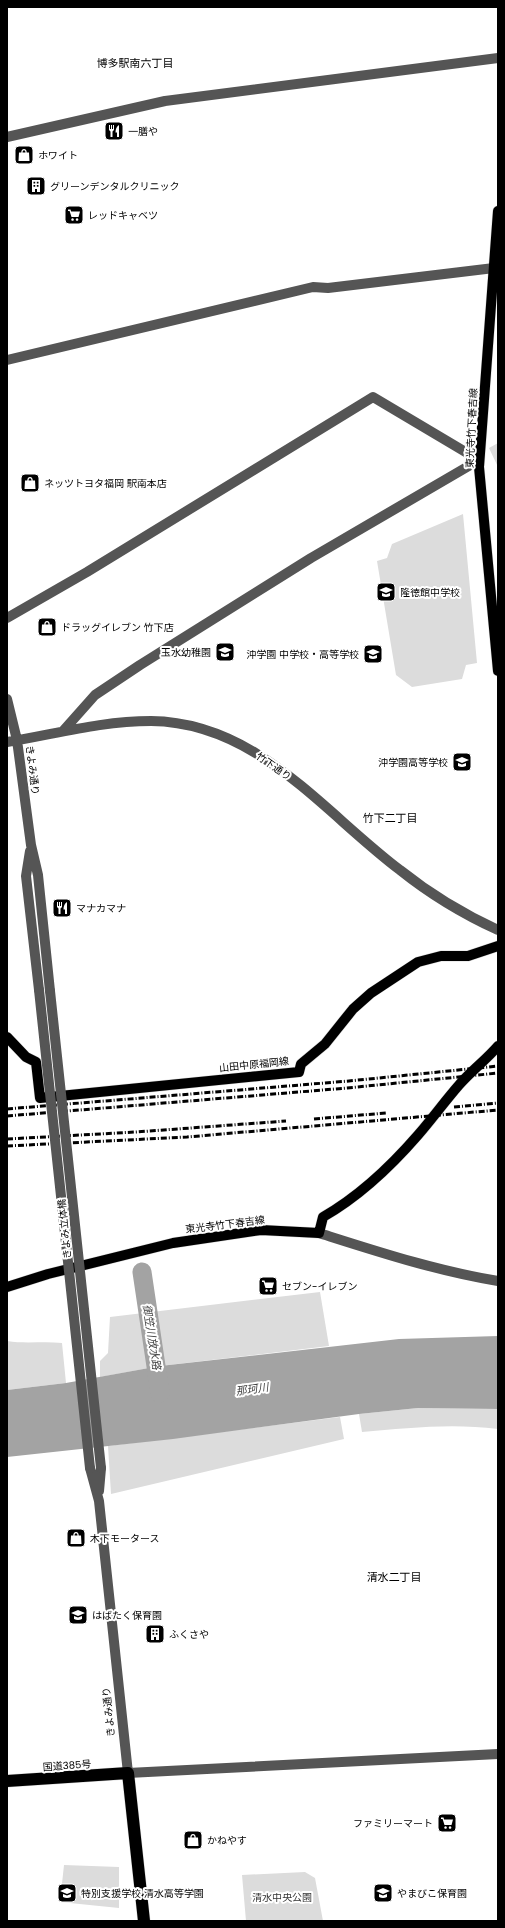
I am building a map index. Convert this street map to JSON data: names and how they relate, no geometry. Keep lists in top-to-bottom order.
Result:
{
  "streets": {
    "highway": ["きよみ通り", "国道385号"],
    "main road": ["東光寺竹下春吉線", "山田中原福岡線"],
    "street": ["竹下通り", "きよみ立体橋"]
  },
  "crossings": [
    ["竹下通り", "きよみ通り"],
    ["きよみ通り", "きよみ立体橋"],
    ["きよみ通り", "国道385号"]
  ],
  "districts": ["博多駅南六丁目", "竹下二丁目", "清水二丁目"],
  "water": ["御笠川放水路", "那珂川"],
  "parks": ["清水中央公園"],
  "places": {
    "restaurant": ["一膳や", "マナカマナ"],
    "shop": [
      "ホワイト",
      "ネッツトヨタ福岡 駅南本店",
      "ドラッグイレブン 竹下店",
      "木下モータース",
      "かねやす"
    ],
    "building": ["グリーンデンタルクリニック", "ふくさや"],
    "supermarket": ["レッドキャベツ", "セブン-イレブン", "ファミリーマート"],
    "school or university": [
      "隆徳館中学校",
      "玉水幼稚園",
      "沖学園 中学校・高等学校",
      "沖学園高等学校",
      "はばたく保育園",
      "特別支援学校 清水高等学園",
      "やまびこ保育園"
    ]
  }
}
